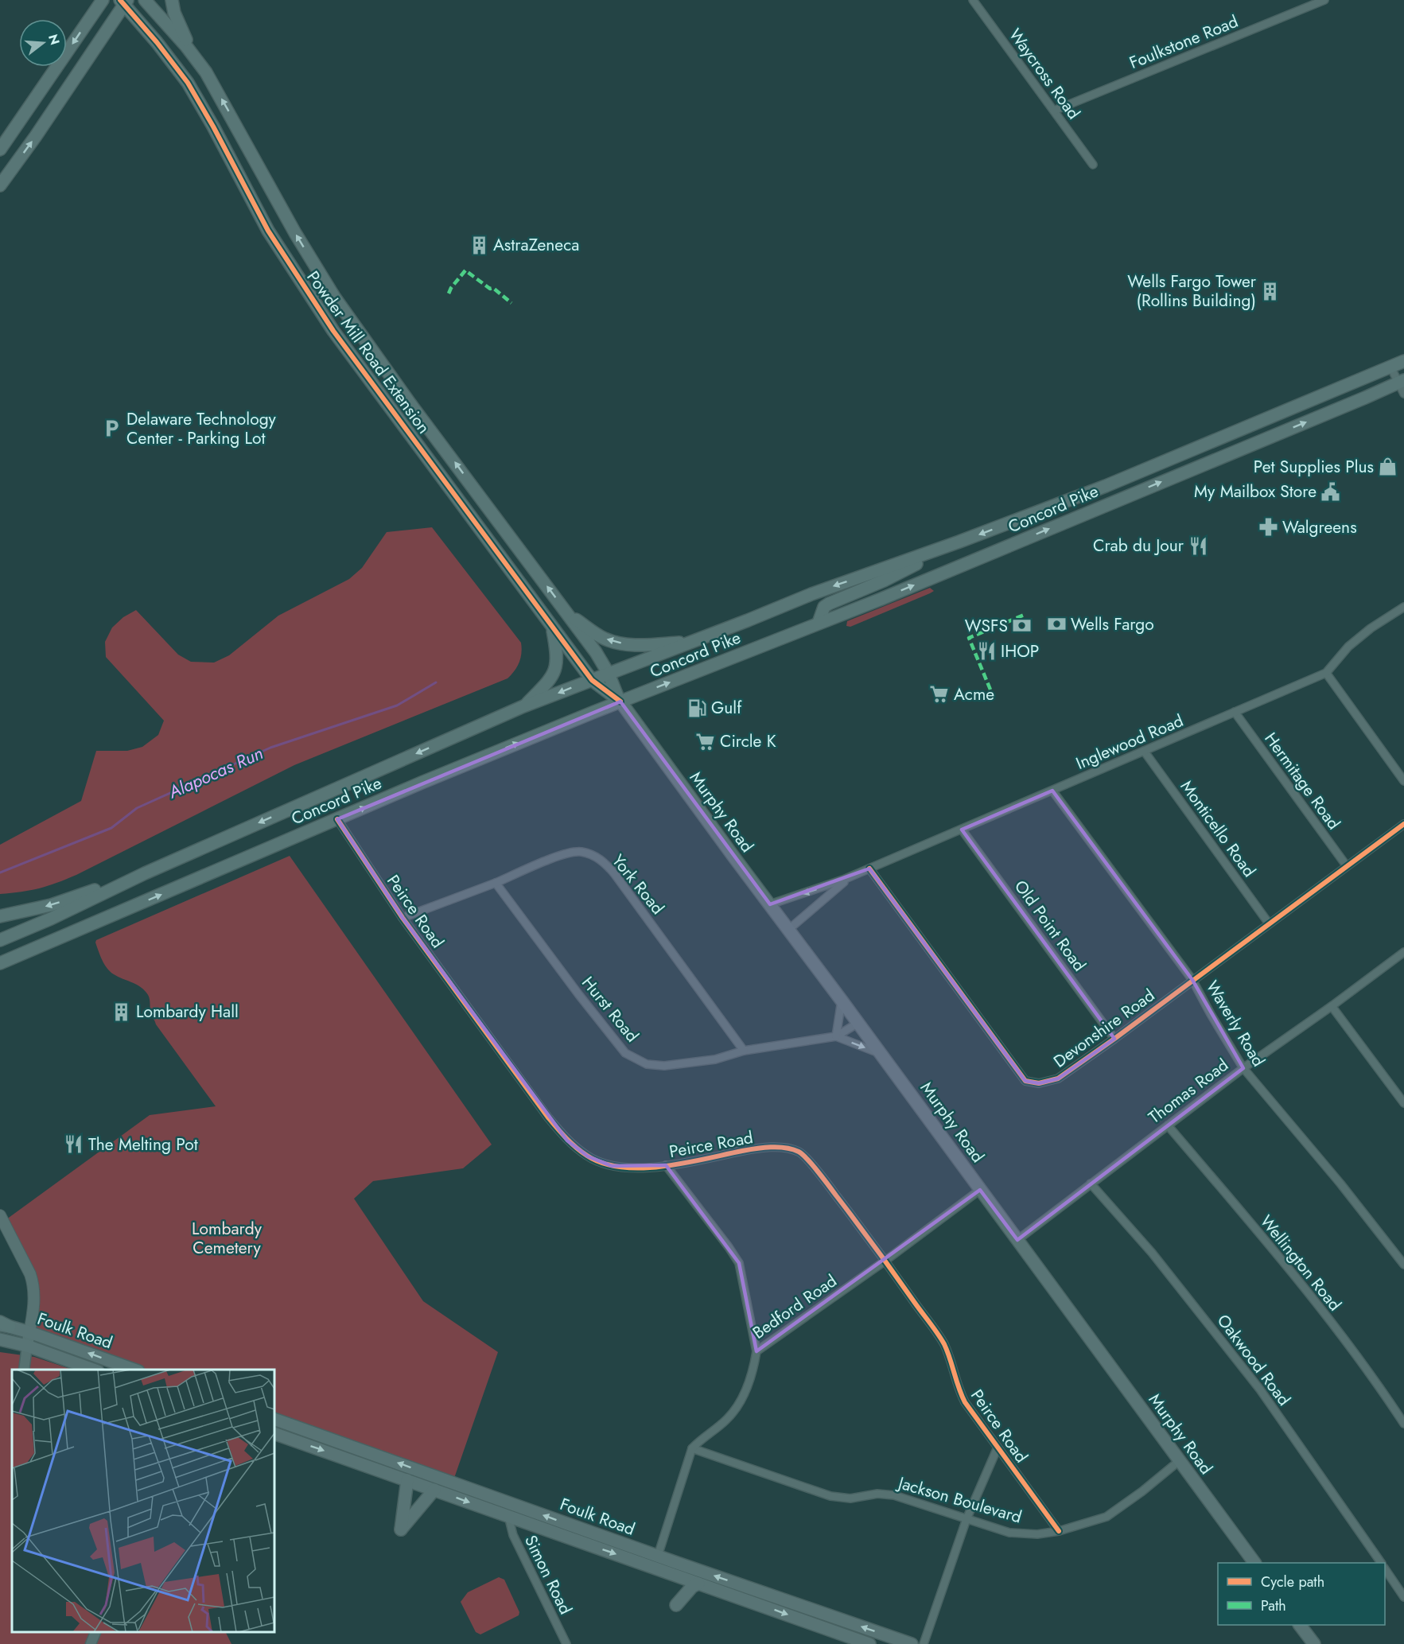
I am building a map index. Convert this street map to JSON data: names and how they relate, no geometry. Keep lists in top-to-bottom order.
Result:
{
  "streets": {
    "highway": ["Powder Mill Road Extension", "Concord Pike"],
    "main road": ["Murphy Road", "Foulk Road"],
    "street": [
      "Foulkstone Road",
      "Waycross Road",
      "Inglewood Road",
      "Hermitage Road",
      "Monticello Road",
      "York Road",
      "Peirce Road",
      "Old Point Road",
      "Hurst Road",
      "Waverly Road",
      "Devonshire Road",
      "Thomas Road",
      "Wellington Road",
      "Bedford Road",
      "Oakwood Road",
      "Jackson Boulevard",
      "Simon Road"
    ]
  },
  "crossings": [
    ["Foulkstone Road", "Waycross Road"],
    ["Powder Mill Road Extension", "Concord Pike"],
    ["Powder Mill Road Extension", "Murphy Road"],
    ["Concord Pike", "Murphy Road"],
    ["Concord Pike", "Peirce Road"],
    ["Inglewood Road", "Hermitage Road"],
    ["Inglewood Road", "Murphy Road"],
    ["Inglewood Road", "Monticello Road"],
    ["Inglewood Road", "Old Point Road"],
    ["Inglewood Road", "Waverly Road"],
    ["Inglewood Road", "Devonshire Road"],
    ["Hermitage Road", "Devonshire Road"],
    ["Murphy Road", "Hurst Road"],
    ["Murphy Road", "Thomas Road"],
    ["Murphy Road", "Bedford Road"],
    ["Murphy Road", "Jackson Boulevard"],
    ["Monticello Road", "Devonshire Road"],
    ["York Road", "Peirce Road"],
    ["York Road", "Hurst Road"],
    ["Peirce Road", "Bedford Road"],
    ["Peirce Road", "Jackson Boulevard"],
    ["Old Point Road", "Devonshire Road"],
    ["Waverly Road", "Devonshire Road"],
    ["Waverly Road", "Thomas Road"],
    ["Thomas Road", "Wellington Road"],
    ["Thomas Road", "Oakwood Road"],
    ["Bedford Road", "Foulk Road"],
    ["Bedford Road", "Jackson Boulevard"],
    ["Foulk Road", "Simon Road"]
  ],
  "water": ["Alapocas Run"],
  "parks": ["Lombardy Cemetery"],
  "places": {
    "building": ["AstraZeneca", "Wells Fargo Tower (Rollins Building)", "Lombardy Hall"],
    "parking": ["Delaware Technology Center - Parking Lot"],
    "shop": ["Pet Supplies Plus"],
    "public building": ["My Mailbox Store"],
    "pharmacy": ["Walgreens"],
    "restaurant": ["Crab du Jour", "IHOP", "The Melting Pot"],
    "bank": ["Wells Fargo", "WSFS"],
    "supermarket": ["Acme", "Circle K"],
    "fuel station": ["Gulf"]
  },
  "legend": ["Cycle path", "Path"],
  "north": "right"
}
